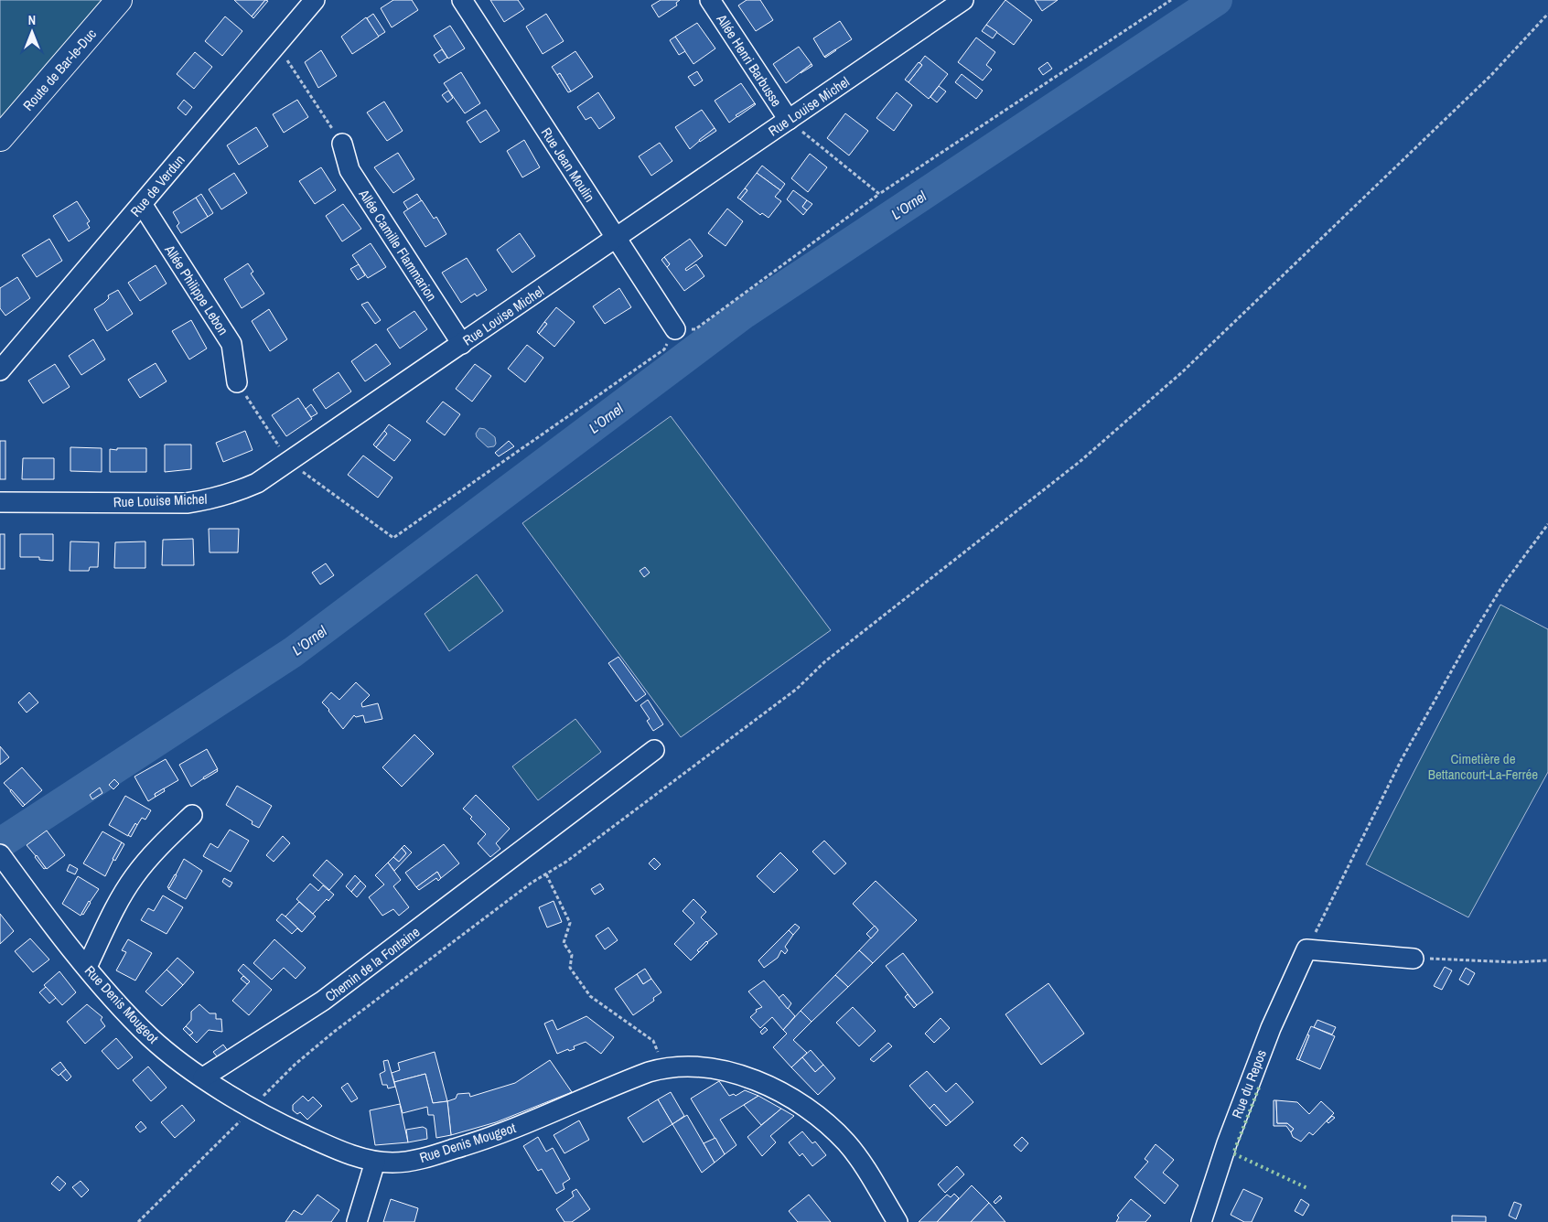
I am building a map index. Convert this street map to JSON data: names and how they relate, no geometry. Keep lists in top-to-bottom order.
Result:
{
  "streets": {
    "main road": ["Route de Bar-le-Duc"],
    "street": [
      "Allée Henri Barbusse",
      "Rue Louise Michel",
      "Rue Jean Moulin",
      "Rue de Verdun",
      "Allée Camille Flammarion",
      "Allée Philippe Lebon",
      "Chemin de la Fontaine",
      "Rue Denis Mougeot",
      "Rue du Repos"
    ]
  },
  "crossings": [
    ["Allée Henri Barbusse", "Rue Louise Michel"],
    ["Rue Louise Michel", "Rue Jean Moulin"],
    ["Rue Louise Michel", "Allée Camille Flammarion"],
    ["Rue de Verdun", "Allée Philippe Lebon"],
    ["Chemin de la Fontaine", "Rue Denis Mougeot"]
  ],
  "water": ["L'Ornel"],
  "parks": ["Cimetière de Bettancourt-La-Ferrée"],
  "north": "top"
}
